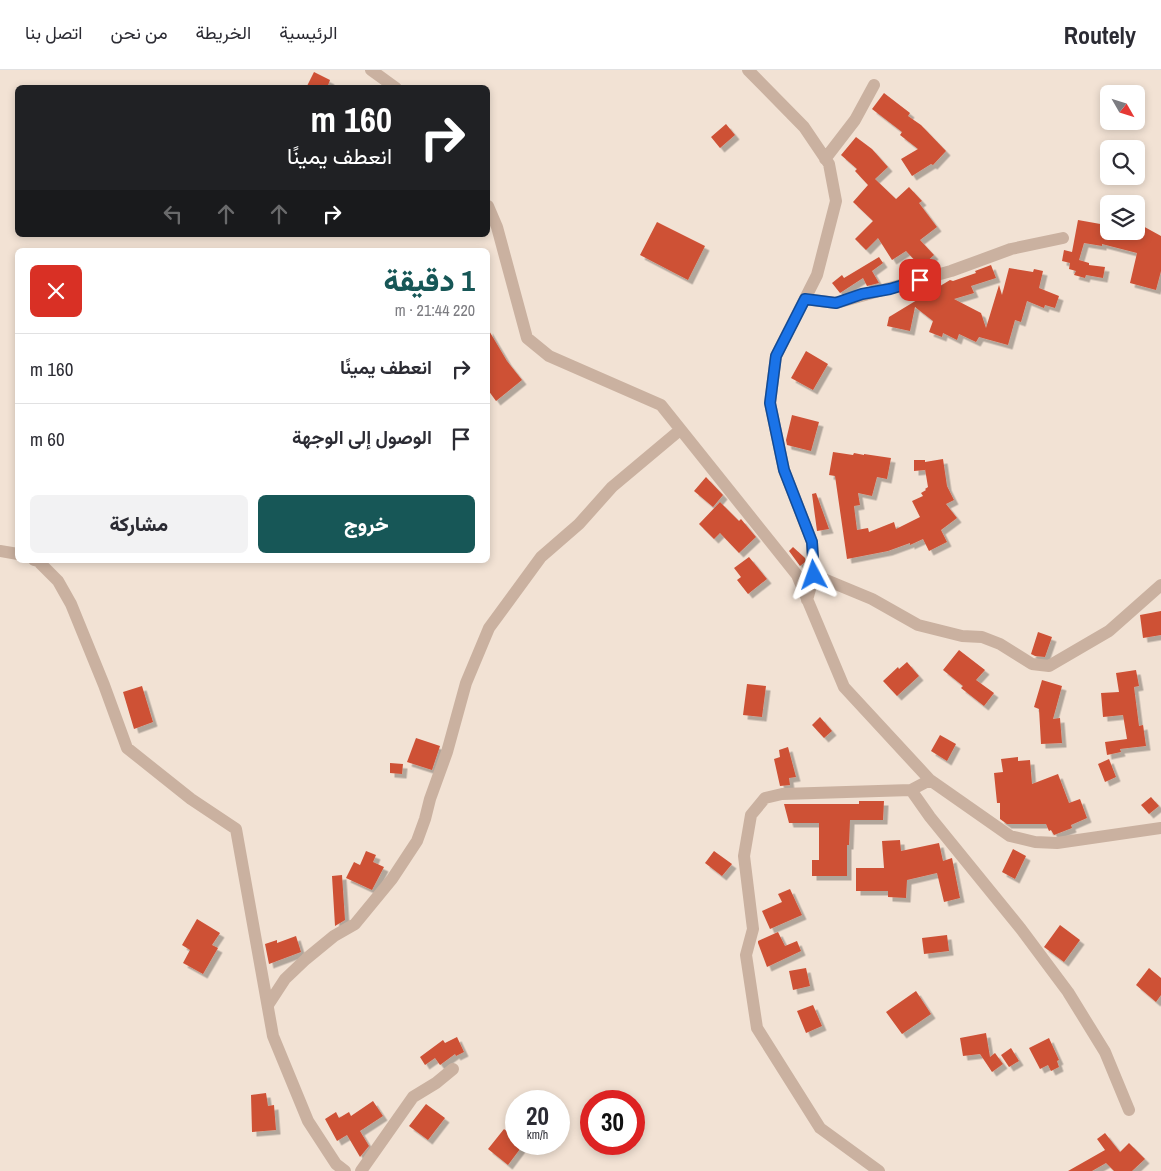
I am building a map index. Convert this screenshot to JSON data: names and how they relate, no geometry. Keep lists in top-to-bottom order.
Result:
{
  "north": "bottom right",
  "page": {
    "header": "Routely",
    "nav": [
      "الرئيسية",
      "الخريطة",
      "من نحن",
      "اتصل بنا"
    ],
    "turn": ["160 m", "انعطف يمينًا"],
    "heading": ["1 دقيقة", "220 m · 21:44"],
    "list": [
      {
        "name": "انعطف يمينًا",
        "value": "160 m"
      },
      {
        "name": "الوصول إلى الوجهة",
        "value": "60 m"
      }
    ],
    "buttons": ["خروج", "مشاركة"],
    "speed": "20 km/h",
    "limit": "30"
  }
}
